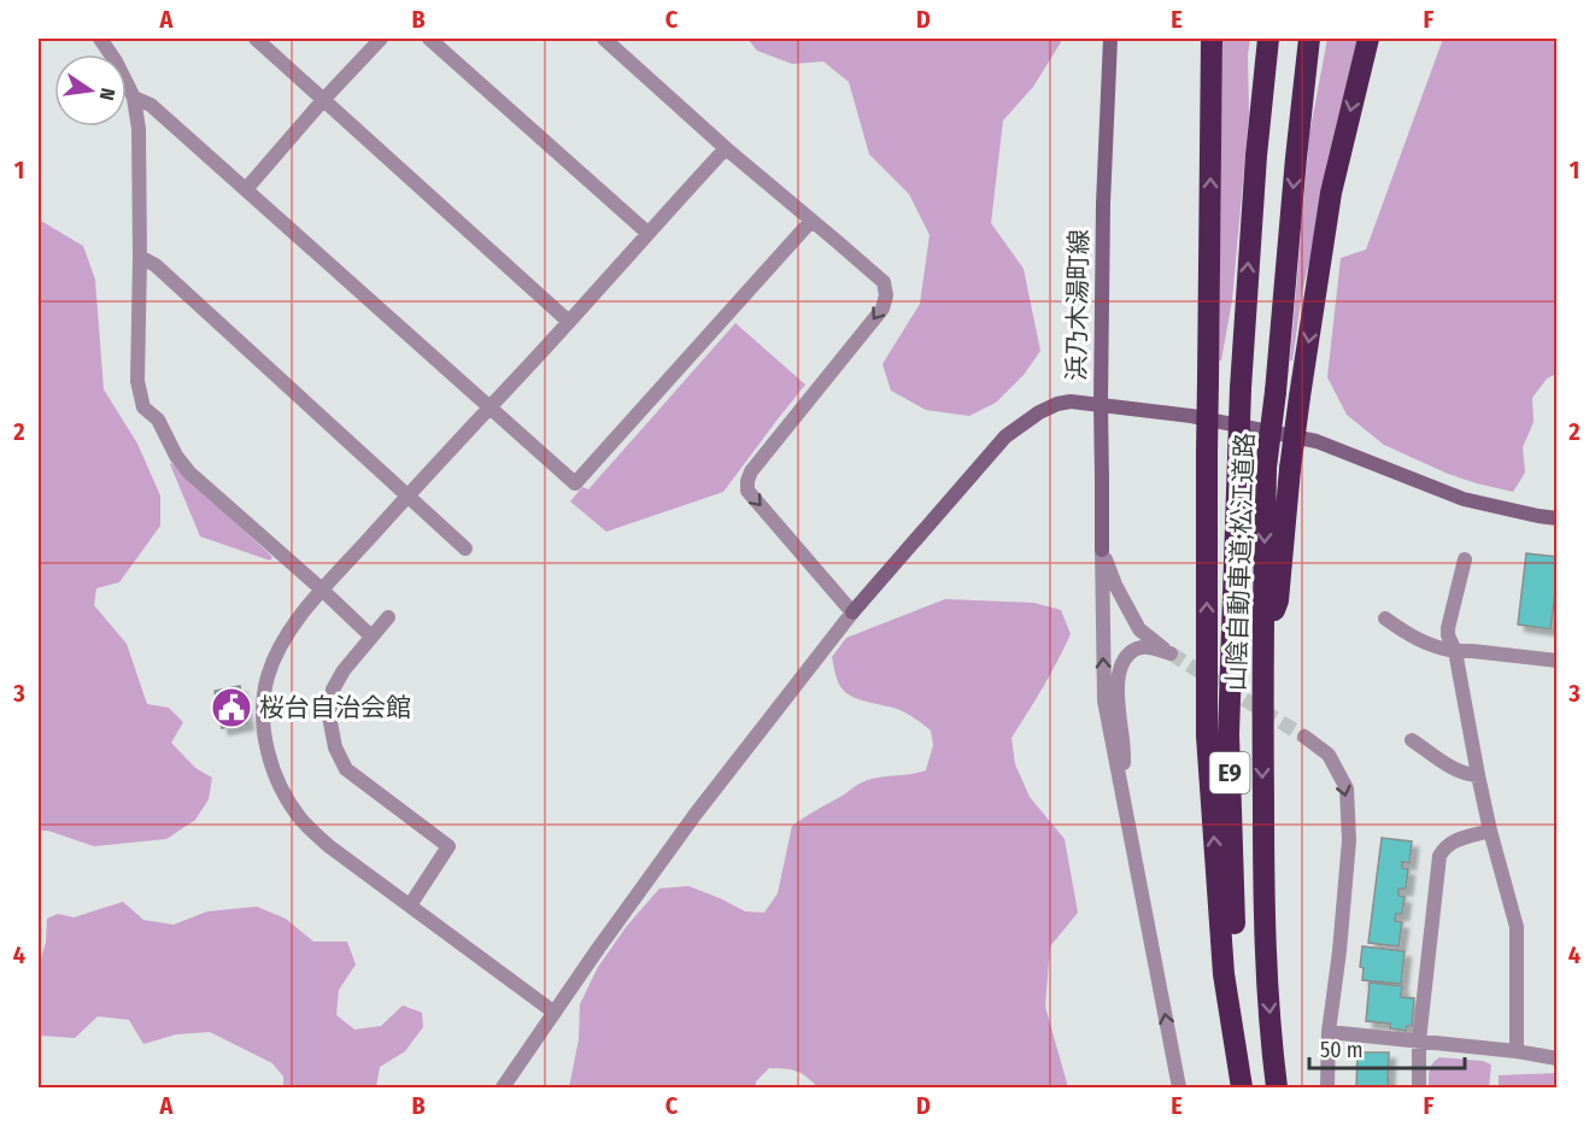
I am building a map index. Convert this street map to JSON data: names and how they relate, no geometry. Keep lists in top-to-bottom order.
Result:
{
  "streets": {
    "highway": ["山陰自動車道;松江道路", "E9"],
    "main road": ["浜乃木湯町線"]
  },
  "places": {
    "public building": ["桜台自治会館"]
  },
  "scale_bar": "50 m",
  "north": "right",
  "grid": {
    "columns": [
      "A",
      "B",
      "C",
      "D",
      "E",
      "F"
    ],
    "rows": [
      "1",
      "2",
      "3",
      "4"
    ]
  }
}
